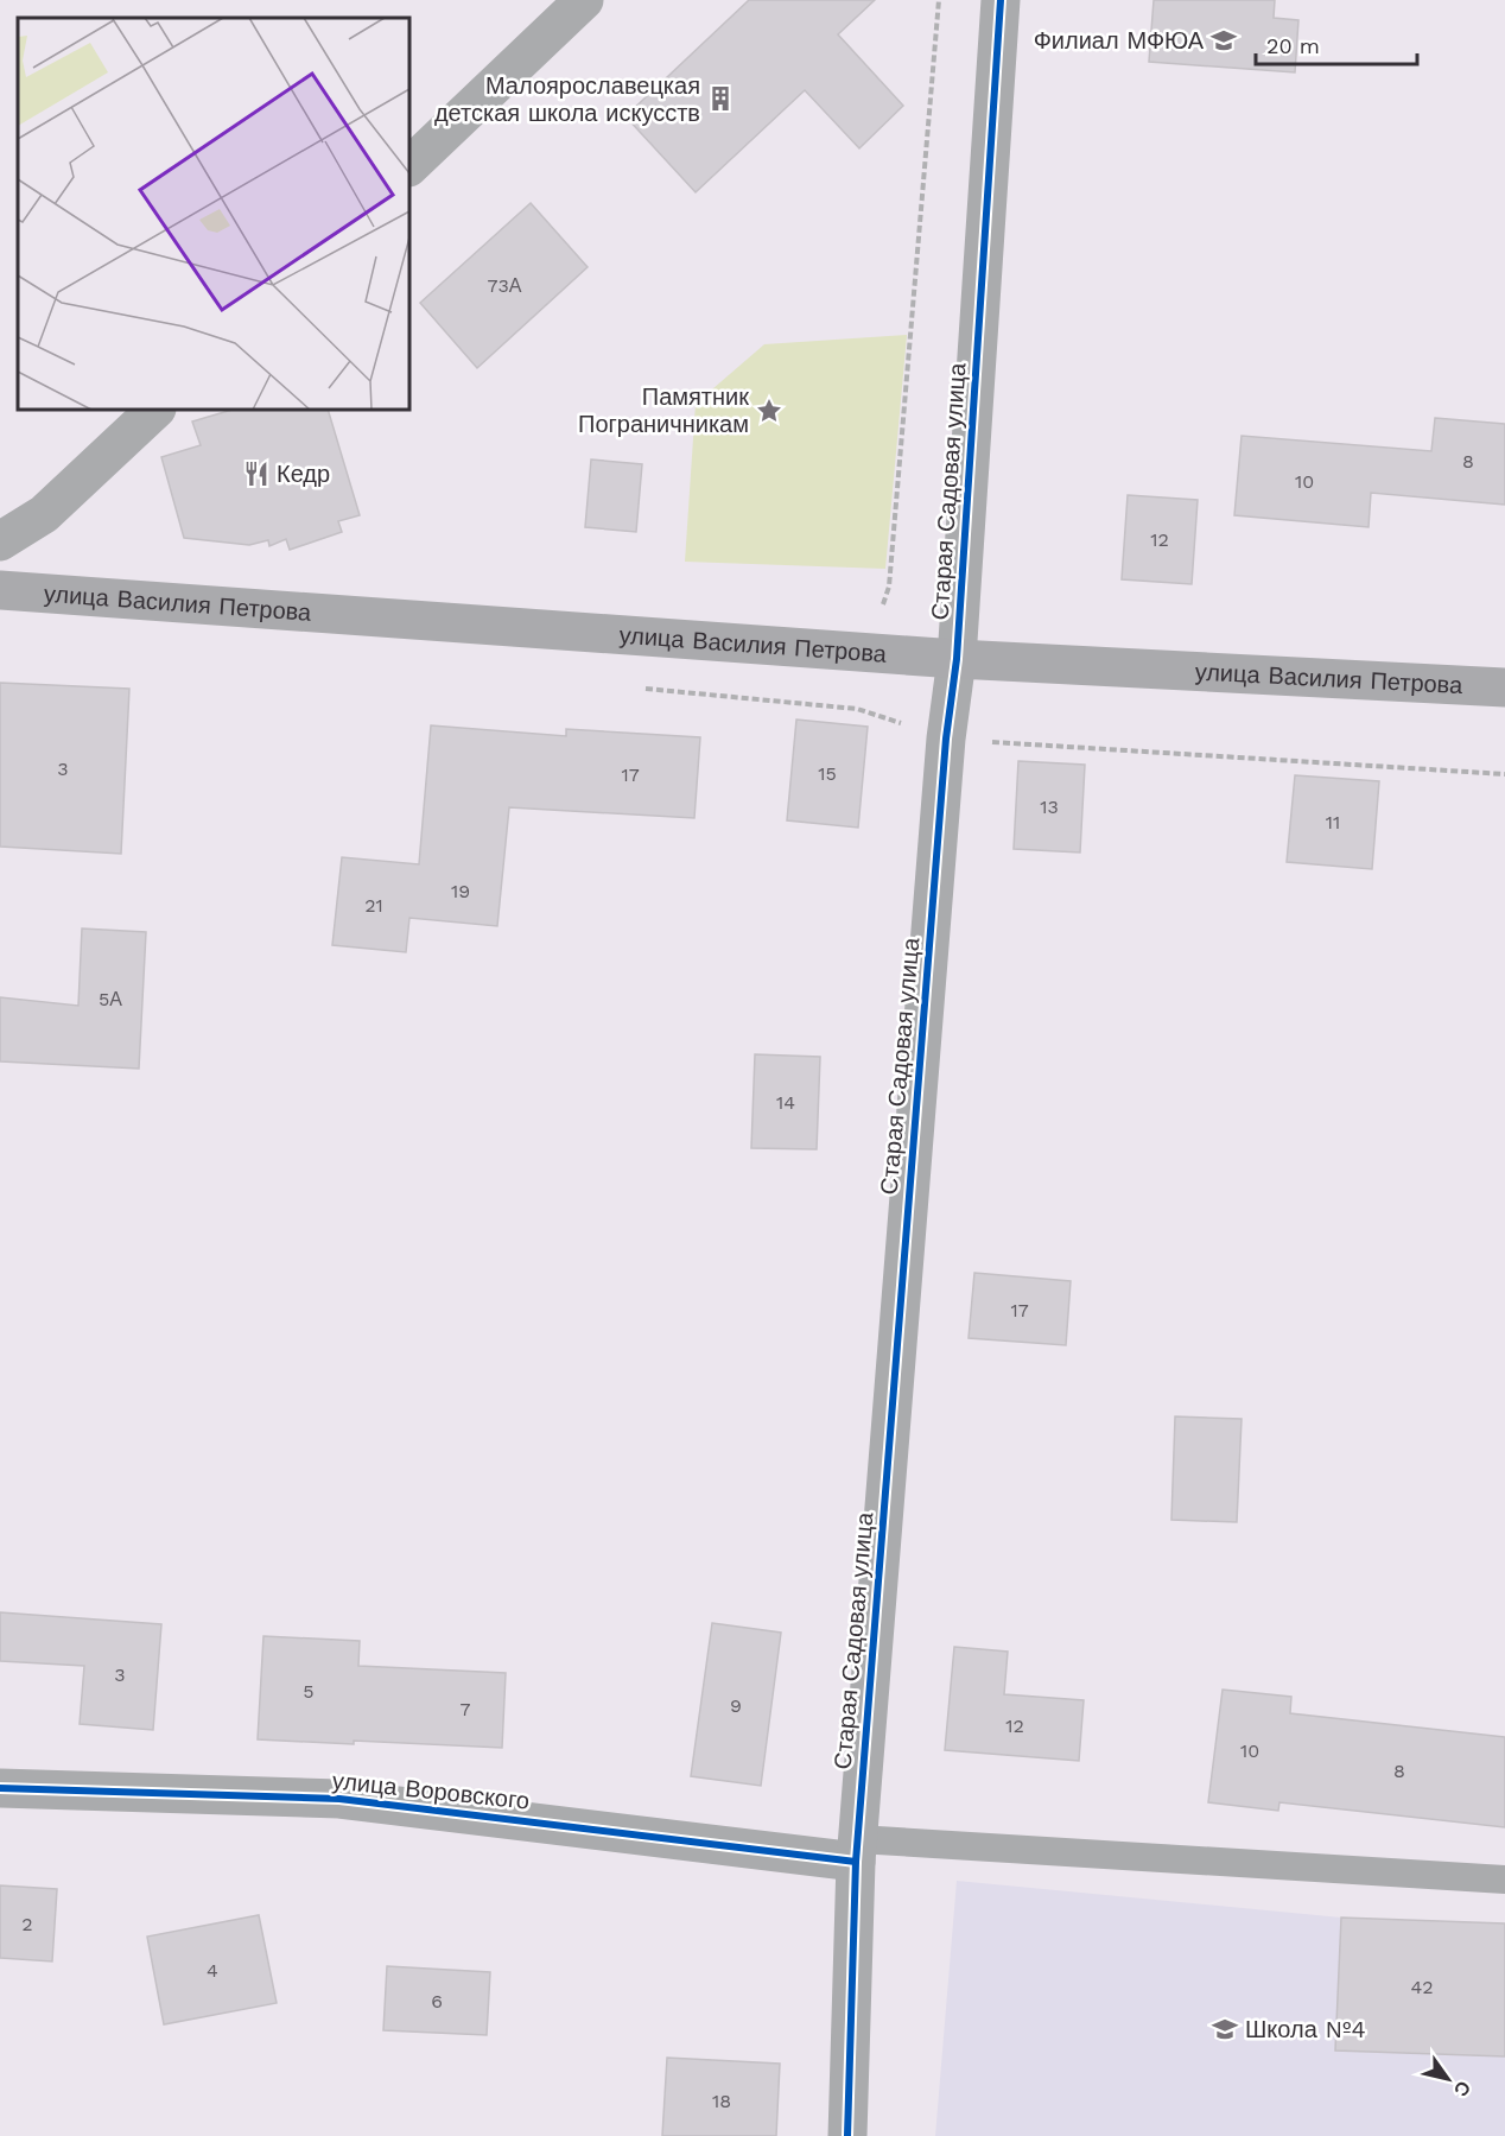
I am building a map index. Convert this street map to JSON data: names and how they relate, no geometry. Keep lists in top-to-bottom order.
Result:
{
  "streets": {
    "main road": ["улица Василия Петрова"],
    "street": ["Старая Садовая улица", "улица Воровского"]
  },
  "crossings": [
    ["Старая Садовая улица", "улица Василия Петрова"],
    ["Старая Садовая улица", "улица Воровского"]
  ],
  "places": {
    "school or university": ["Филиал МФЮА", "Школа №4"],
    "building": ["Малоярославецкая детская школа искусств"],
    "place": ["Памятник Пограничникам"],
    "restaurant": ["Кедр"]
  },
  "house_numbers": [
    "73А",
    "8",
    "10",
    "12",
    "3",
    "15",
    "17",
    "13",
    "11",
    "19",
    "21",
    "5А",
    "14",
    "17",
    "3",
    "5",
    "9",
    "7",
    "12",
    "10",
    "8",
    "2",
    "4",
    "42",
    "6",
    "18"
  ],
  "scale_bar": "20 m",
  "north": "bottom right"
}
